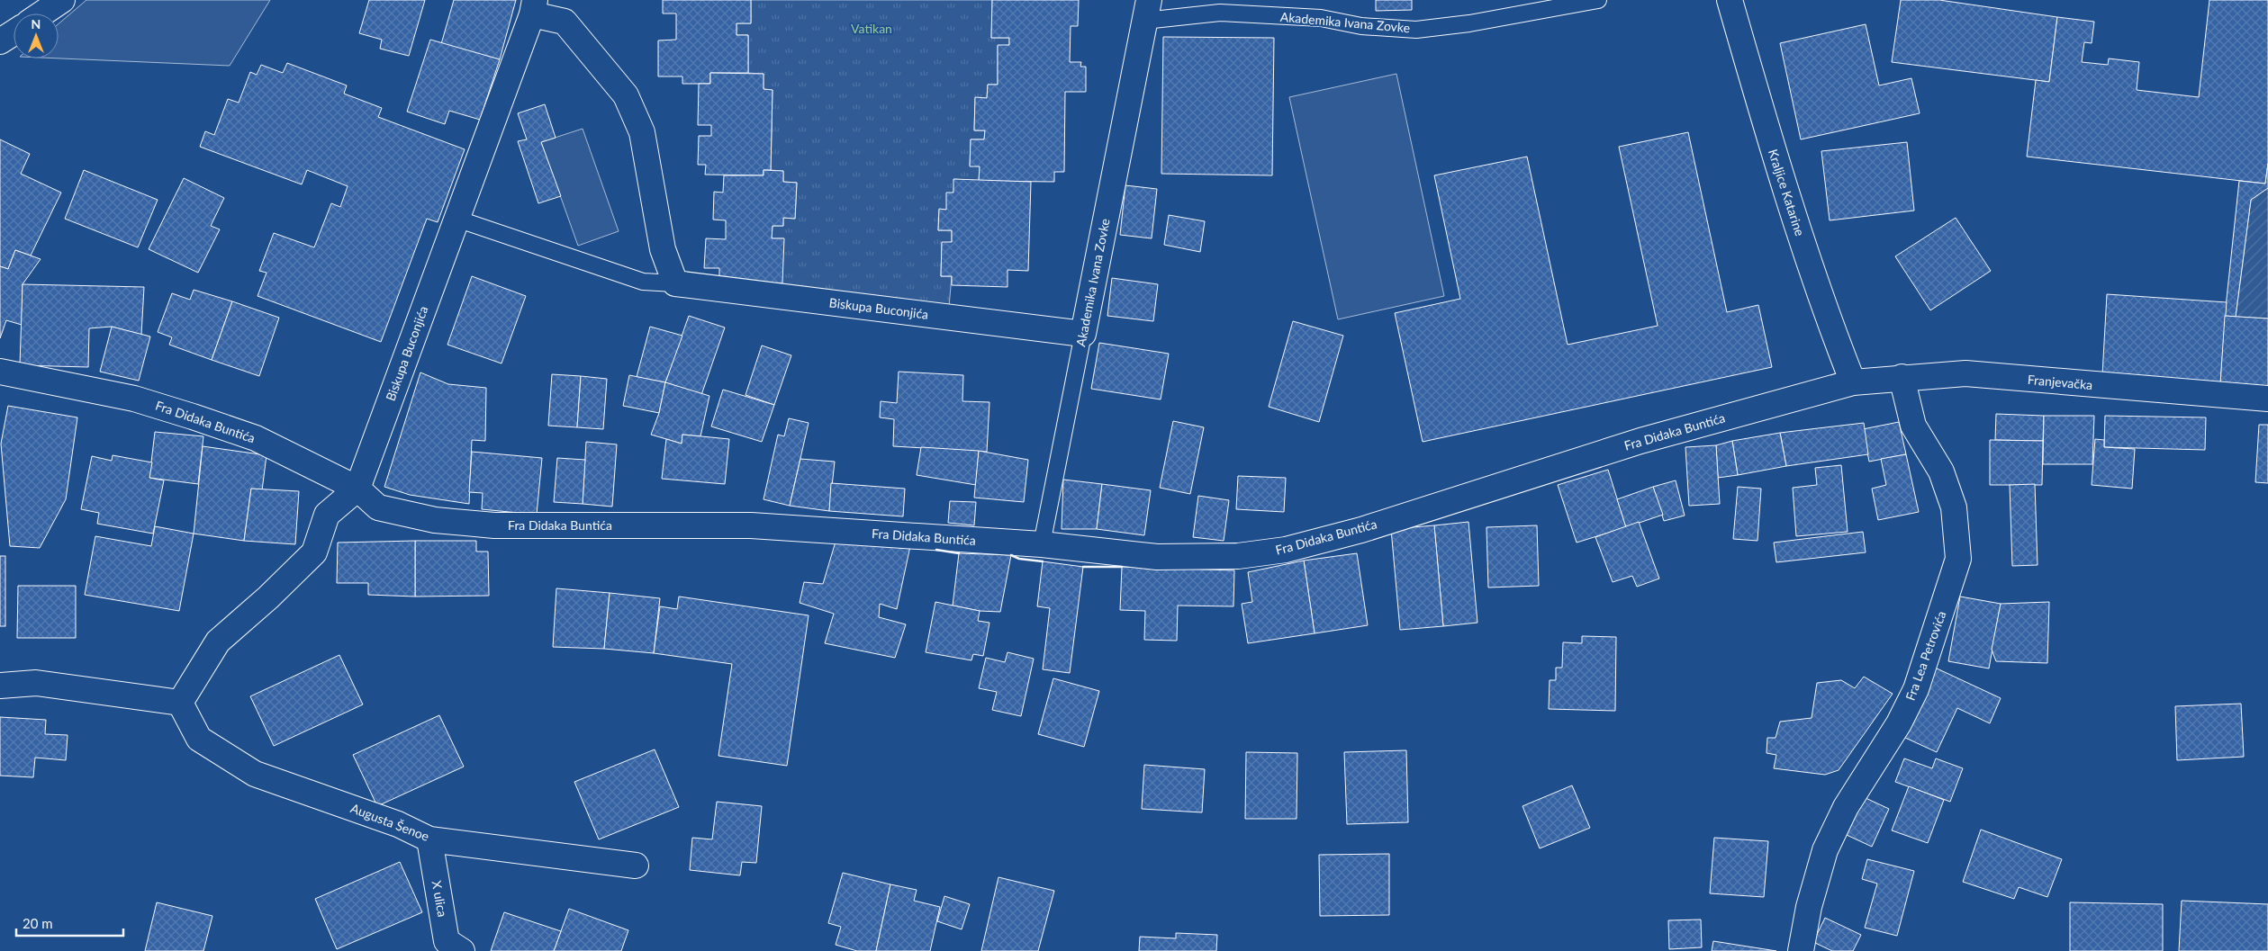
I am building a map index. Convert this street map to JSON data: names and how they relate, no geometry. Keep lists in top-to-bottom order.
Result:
{
  "streets": {
    "street": [
      "Akademika Ivana Zovke",
      "Kraljice Katarine",
      "Biskupa Buconjića",
      "Franjevačka",
      "Fra Didaka Buntića",
      "Fra Lea Petrovića",
      "Augusta Šenoe",
      "X ulica"
    ]
  },
  "crossings": [
    ["Akademika Ivana Zovke", "Biskupa Buconjića"],
    ["Akademika Ivana Zovke", "Fra Didaka Buntića"],
    ["Kraljice Katarine", "Franjevačka"],
    ["Kraljice Katarine", "Fra Didaka Buntića"],
    ["Biskupa Buconjića", "Fra Didaka Buntića"],
    ["Franjevačka", "Fra Didaka Buntića"],
    ["Franjevačka", "Fra Lea Petrovića"],
    ["Augusta Šenoe", "X ulica"]
  ],
  "parks": ["Vatikan"],
  "scale_bar": "20 m",
  "north": "top"
}
